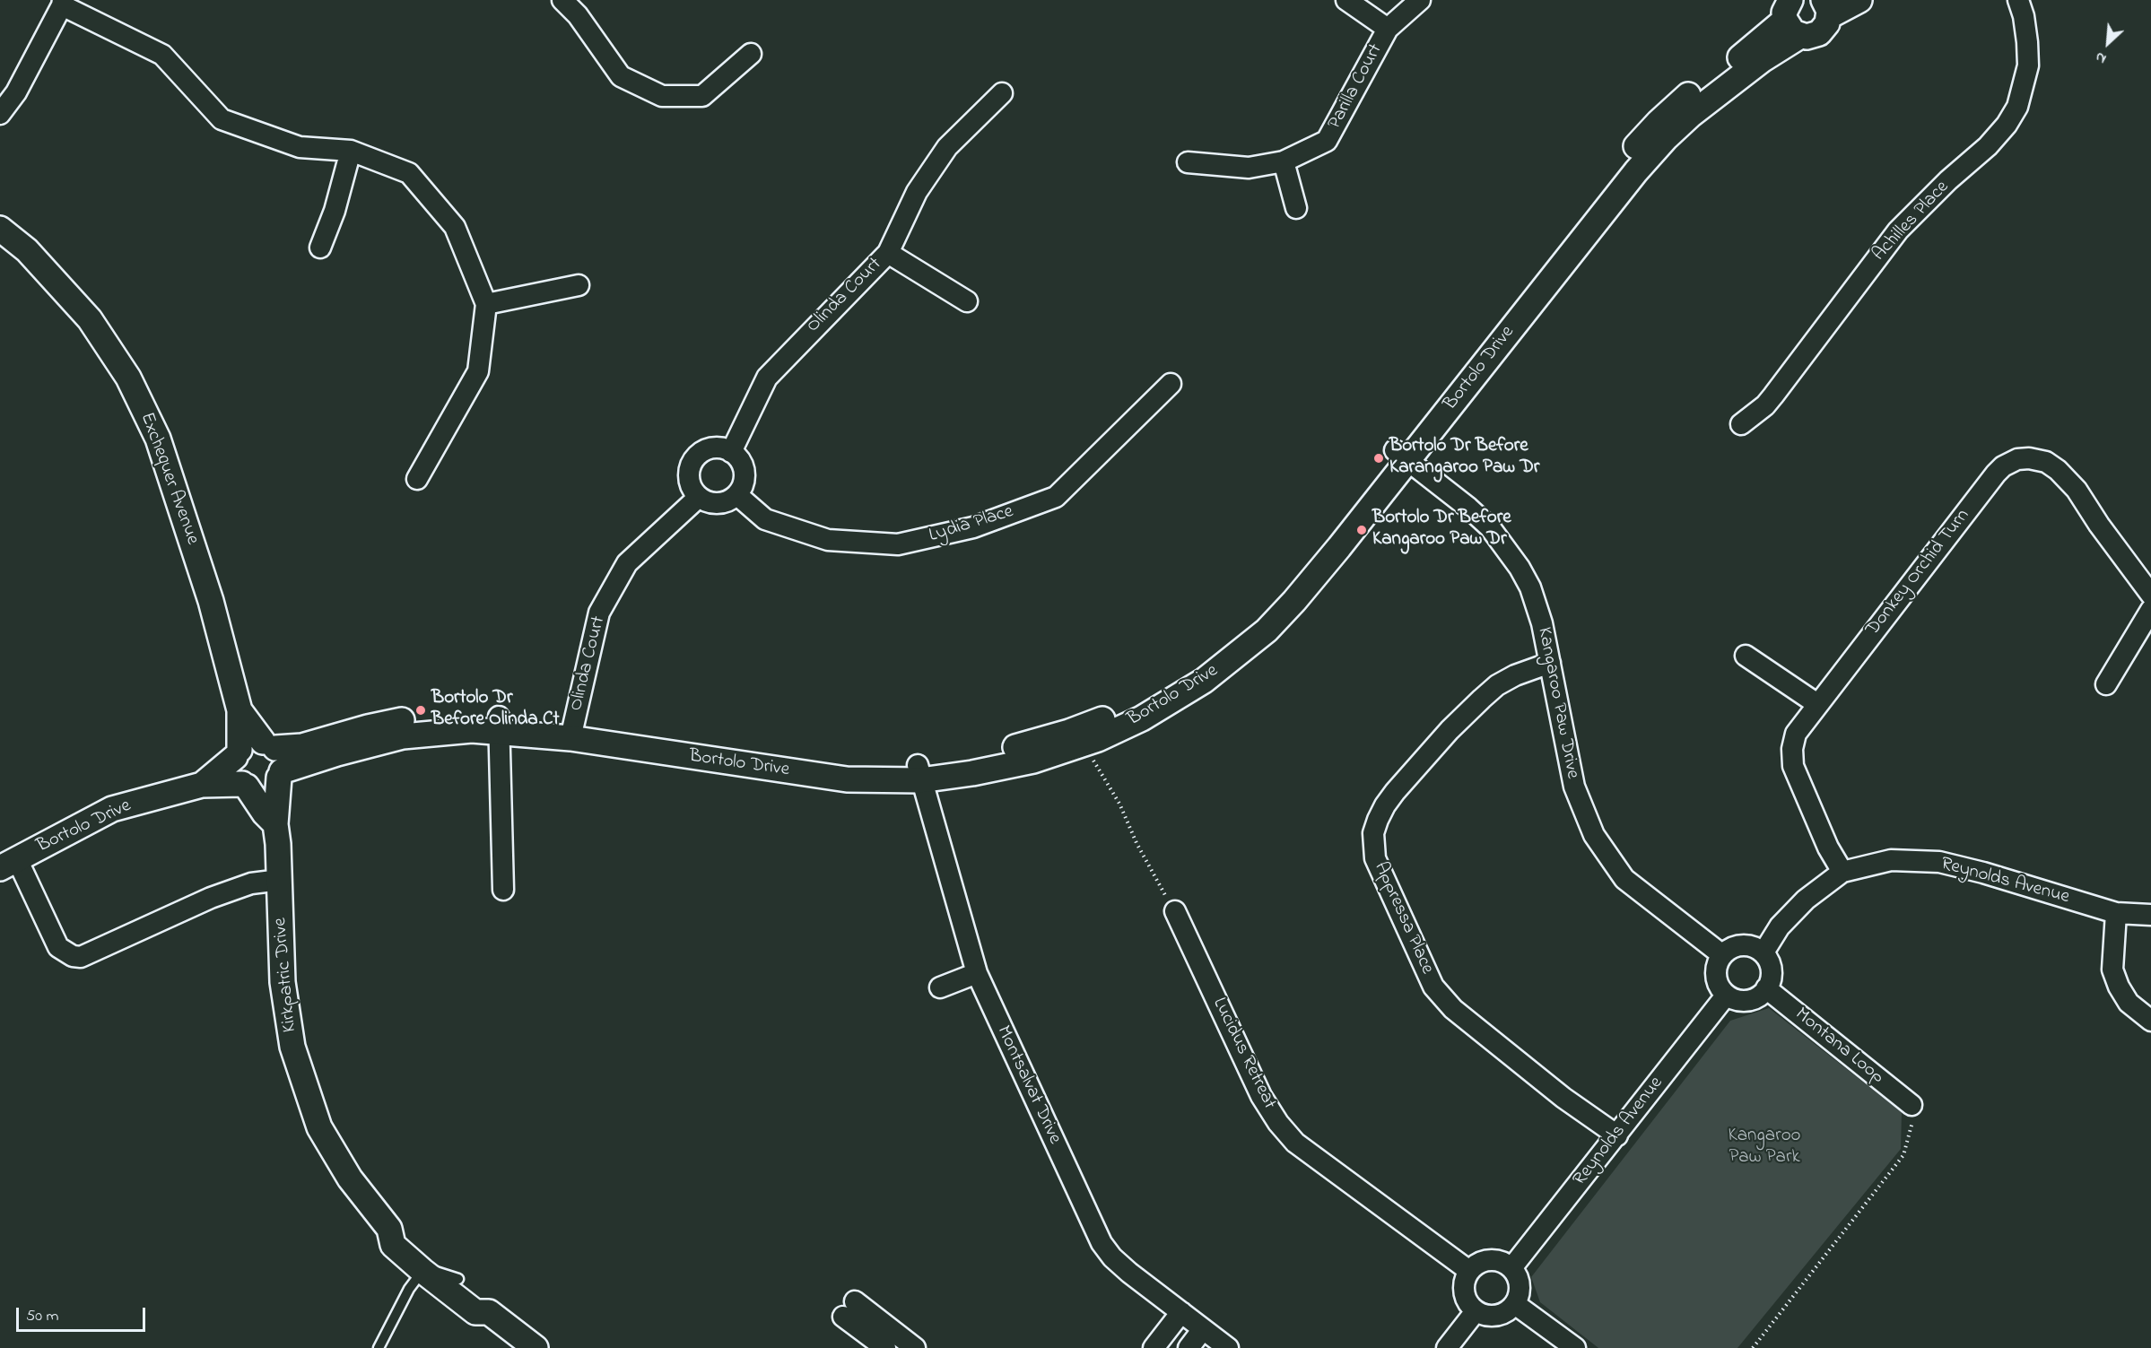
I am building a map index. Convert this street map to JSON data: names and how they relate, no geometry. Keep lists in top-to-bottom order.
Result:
{
  "streets": {
    "street": [
      "Parilla Court",
      "Achilles Place",
      "Olinda Court",
      "Bortolo Drive",
      "Exchequer Avenue",
      "Lydia Place",
      "Donkey Orchid Turn",
      "Kangaroo Paw Drive",
      "Reynolds Avenue",
      "Appressa Place",
      "Kirkpatric Drive",
      "Montana Loop",
      "Lucidus Retreat",
      "Montsalvat Drive"
    ]
  },
  "crossings": [
    ["Olinda Court", "Bortolo Drive"],
    ["Olinda Court", "Lydia Place"],
    ["Bortolo Drive", "Exchequer Avenue"],
    ["Bortolo Drive", "Kangaroo Paw Drive"],
    ["Bortolo Drive", "Kirkpatric Drive"],
    ["Bortolo Drive", "Montsalvat Drive"],
    ["Exchequer Avenue", "Kirkpatric Drive"],
    ["Donkey Orchid Turn", "Reynolds Avenue"],
    ["Kangaroo Paw Drive", "Reynolds Avenue"],
    ["Kangaroo Paw Drive", "Appressa Place"],
    ["Kangaroo Paw Drive", "Montana Loop"],
    ["Reynolds Avenue", "Appressa Place"],
    ["Reynolds Avenue", "Montana Loop"],
    ["Reynolds Avenue", "Lucidus Retreat"]
  ],
  "parks": ["Kangaroo Paw Park"],
  "places": ["Bortolo Dr Before Karangaroo Paw Dr", "Bortolo Dr Before Kangaroo Paw Dr", "Bortolo Dr Before Olinda Ct"],
  "scale_bar": "50 m",
  "north": "bottom left"
}
